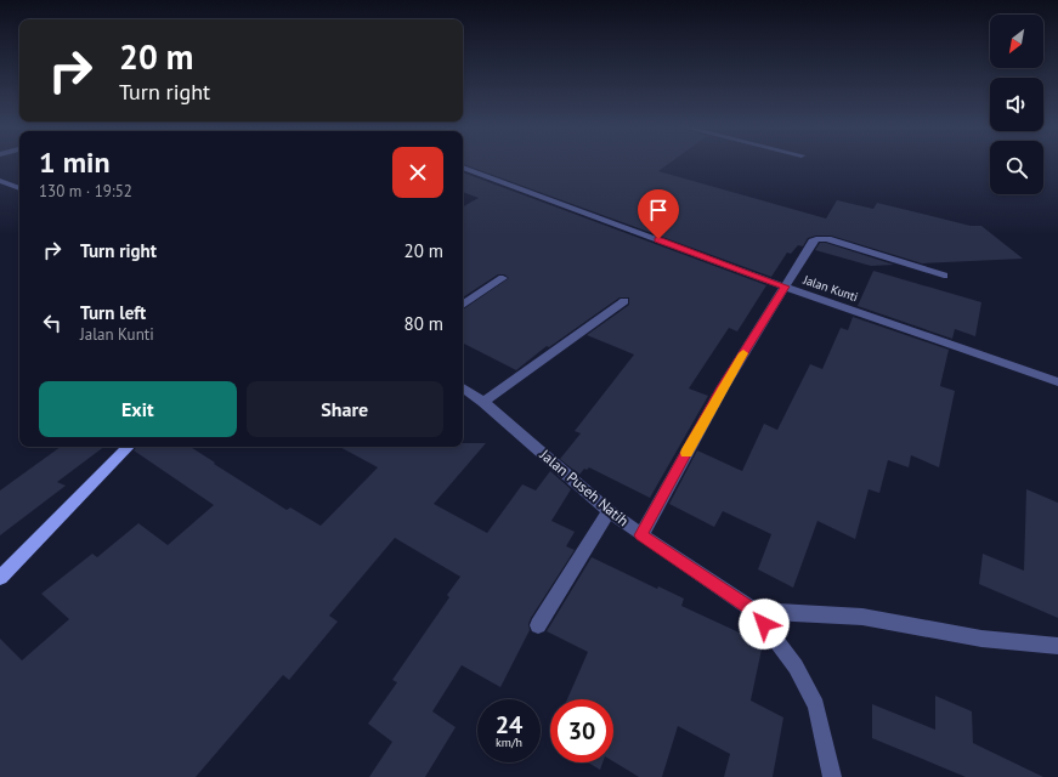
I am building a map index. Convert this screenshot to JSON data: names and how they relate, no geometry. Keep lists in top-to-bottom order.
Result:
{
  "streets": {
    "street": ["Jalan Kunti", "Jalan Puseh Natih"]
  },
  "north": "bottom left",
  "page": {
    "turn": ["20 m", "Turn right"],
    "heading": ["1 min", "130 m · 19:52"],
    "list": [
      {
        "name": "Turn right",
        "value": "20 m"
      },
      {
        "name": "Turn left",
        "note": "Jalan Kunti",
        "value": "80 m"
      }
    ],
    "buttons": ["Exit", "Share"],
    "speed": "24 km/h",
    "limit": "30"
  }
}
